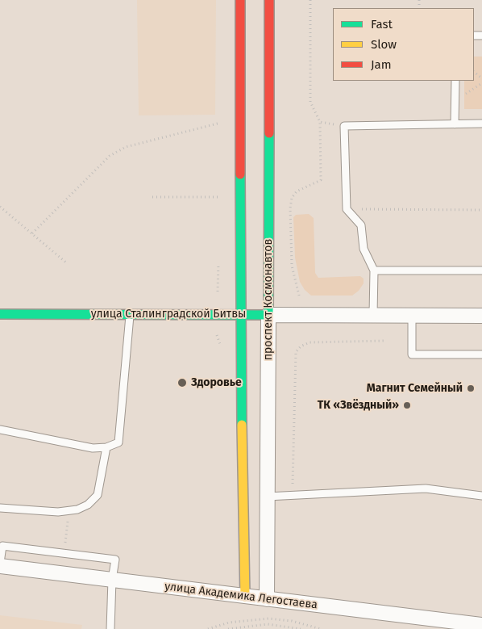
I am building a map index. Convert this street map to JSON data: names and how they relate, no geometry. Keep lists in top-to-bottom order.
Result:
{
  "streets": {
    "street": ["проспект Космонавтов", "улица Сталинградской Битвы", "улица Академика Легостаева"]
  },
  "crossings": [
    ["проспект Космонавтов", "улица Сталинградской Битвы"],
    ["проспект Космонавтов", "улица Академика Легостаева"]
  ],
  "places": ["Здоровье", "Магнит Семейный", "ТК «Звёздный»"],
  "legend": ["Fast", "Slow", "Jam"]
}
